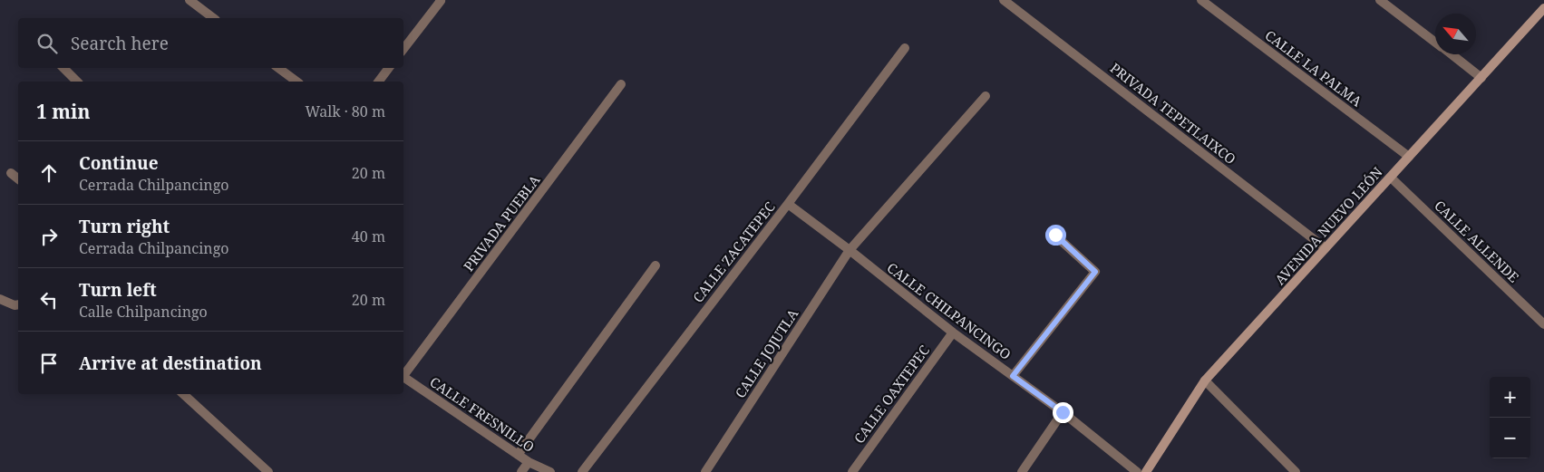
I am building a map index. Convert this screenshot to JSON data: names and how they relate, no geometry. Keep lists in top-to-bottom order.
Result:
{
  "streets": {
    "main road": ["AVENIDA NUEVO LEÓN"],
    "street": [
      "CALLE LA PALMA",
      "PRIVADA TEPETLAIXCO",
      "PRIVADA PUEBLA",
      "CALLE ALLENDE",
      "CALLE ZACATEPEC",
      "CALLE CHILPANCINGO",
      "CALLE JOJUTLA",
      "CALLE OAXTEPEC",
      "CALLE FRESNILLO"
    ]
  },
  "crossings": [
    ["CALLE LA PALMA", "AVENIDA NUEVO LEÓN"],
    ["PRIVADA TEPETLAIXCO", "AVENIDA NUEVO LEÓN"],
    ["AVENIDA NUEVO LEÓN", "CALLE ALLENDE"],
    ["CALLE ZACATEPEC", "CALLE CHILPANCINGO"],
    ["CALLE CHILPANCINGO", "CALLE JOJUTLA"],
    ["CALLE CHILPANCINGO", "CALLE OAXTEPEC"]
  ],
  "north": "top left",
  "page": {
    "search": "Search here",
    "heading": ["1 min", "Walk · 80 m"],
    "list": [
      ["Continue", "Cerrada Chilpancingo", "20 m"],
      ["Turn right", "Cerrada Chilpancingo", "40 m"],
      ["Turn left", "Calle Chilpancingo", "20 m"],
      "Arrive at destination"
    ],
    "map_buttons": ["+", "−"]
  }
}
